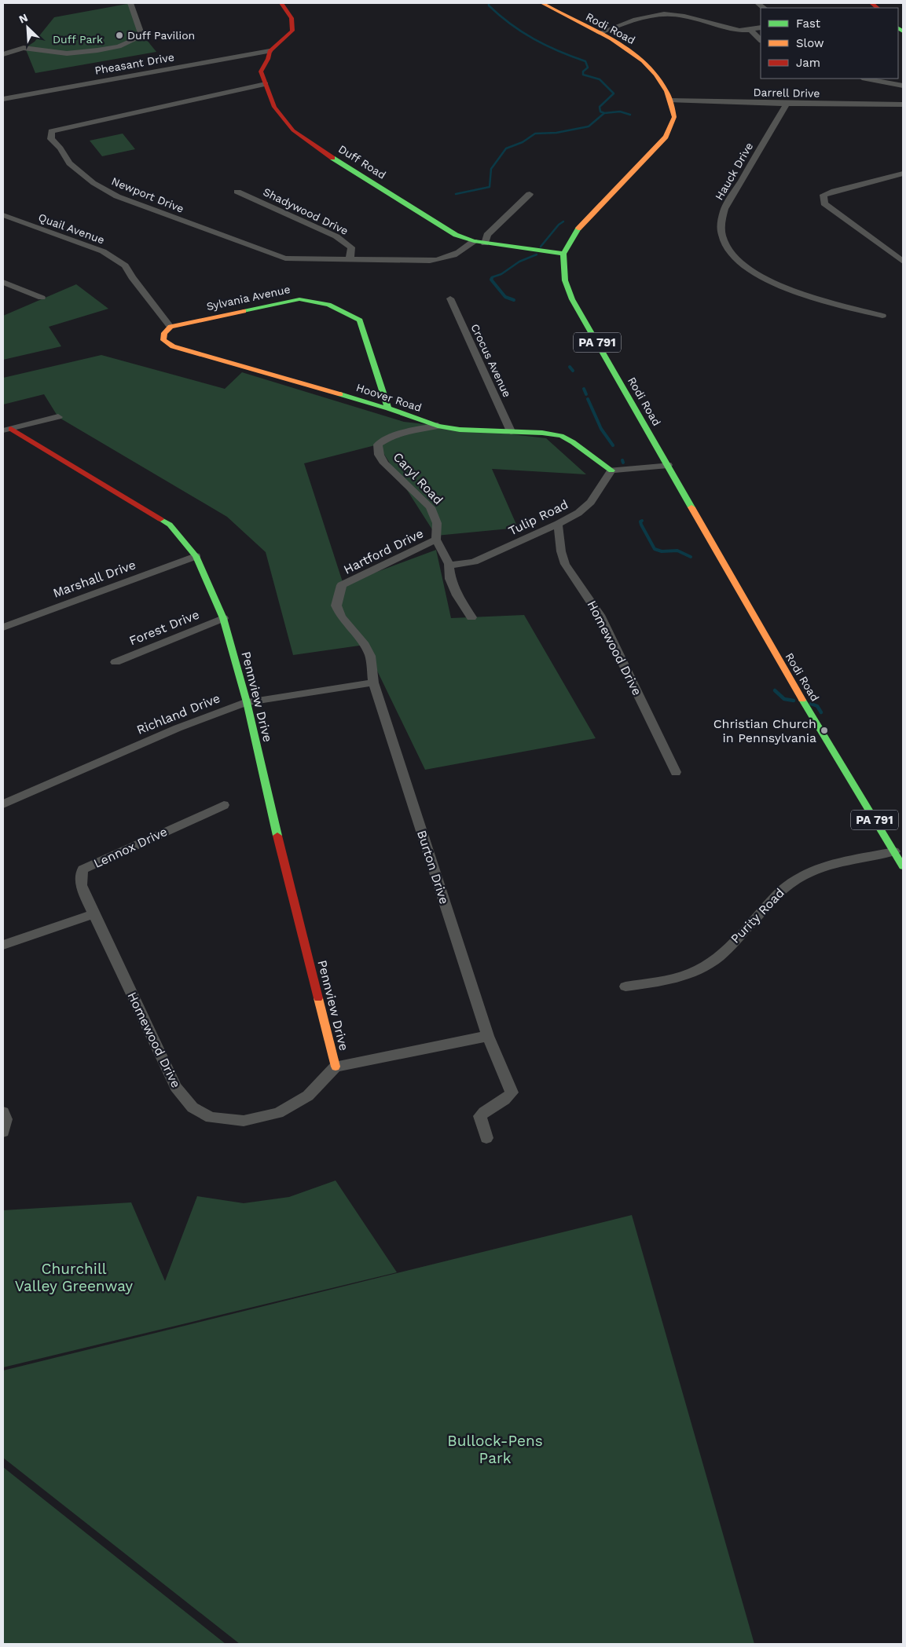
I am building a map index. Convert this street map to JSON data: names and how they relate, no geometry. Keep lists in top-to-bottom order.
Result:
{
  "streets": {
    "street": [
      "Rodi Road",
      "Pheasant Drive",
      "Darrell Drive",
      "Duff Road",
      "Hauck Drive",
      "Newport Drive",
      "Shadywood Drive",
      "Quail Avenue",
      "Sylvania Avenue",
      "PA 791",
      "Crocus Avenue",
      "Hoover Road",
      "Caryl Road",
      "Tulip Road",
      "Hartford Drive",
      "Marshall Drive",
      "Forest Drive",
      "Homewood Drive",
      "Pennview Drive",
      "Richland Drive",
      "Lennox Drive",
      "Burton Drive",
      "Purity Road"
    ]
  },
  "crossings": [
    ["Rodi Road", "Darrell Drive"],
    ["Rodi Road", "Duff Road"],
    ["Rodi Road", "Purity Road"],
    ["Pheasant Drive", "Duff Road"],
    ["Darrell Drive", "Hauck Drive"],
    ["Duff Road", "Newport Drive"],
    ["Newport Drive", "Shadywood Drive"],
    ["Quail Avenue", "Sylvania Avenue"],
    ["Quail Avenue", "Hoover Road"],
    ["Sylvania Avenue", "Hoover Road"],
    ["Crocus Avenue", "Hoover Road"],
    ["Hoover Road", "Caryl Road"],
    ["Hoover Road", "Tulip Road"],
    ["Caryl Road", "Tulip Road"],
    ["Caryl Road", "Hartford Drive"],
    ["Tulip Road", "Homewood Drive"],
    ["Hartford Drive", "Burton Drive"],
    ["Marshall Drive", "Pennview Drive"],
    ["Forest Drive", "Pennview Drive"],
    ["Homewood Drive", "Pennview Drive"],
    ["Homewood Drive", "Lennox Drive"],
    ["Pennview Drive", "Richland Drive"],
    ["Richland Drive", "Burton Drive"]
  ],
  "parks": ["Duff Park", "Churchill Valley Greenway", "Bullock-Pens Park"],
  "places": ["Duff Pavilion", "Christian Church in Pennsylvania"],
  "legend": ["Fast", "Slow", "Jam"],
  "north": "top left"
}
